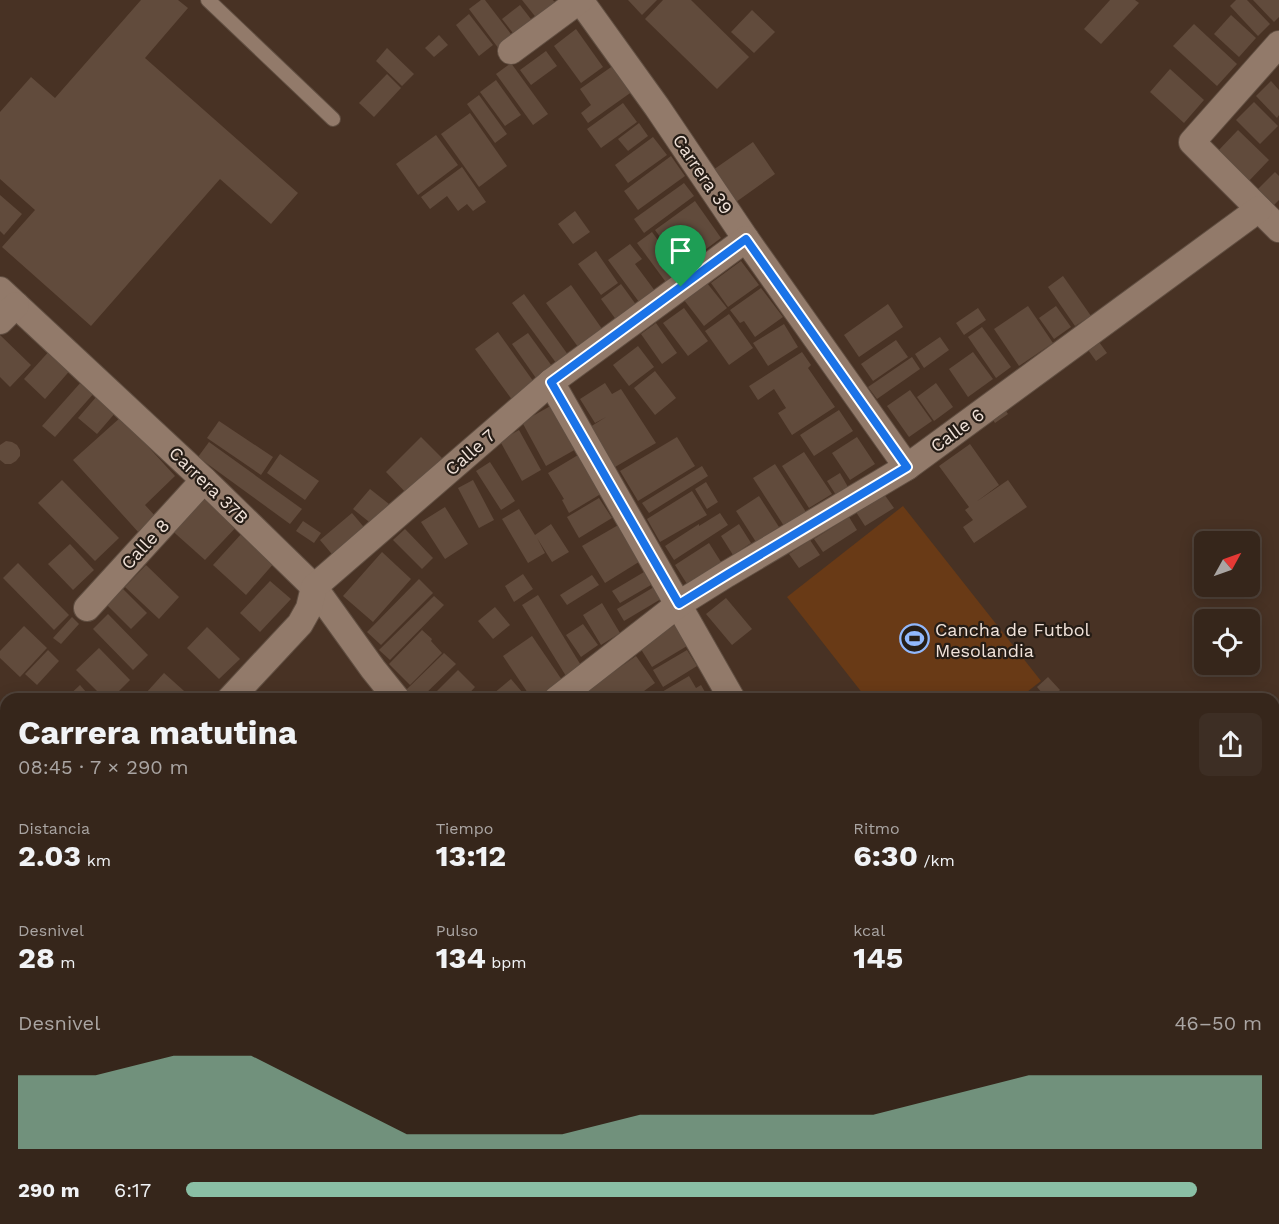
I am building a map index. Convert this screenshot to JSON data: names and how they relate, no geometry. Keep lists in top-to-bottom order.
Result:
{
  "streets": {
    "street": [
      "Carrera 39",
      "Calle 6",
      "Calle 7",
      "Carrera 37B",
      "Calle 8"
    ]
  },
  "crossings": [
    ["Carrera 39", "Calle 6"],
    ["Carrera 39", "Calle 7"],
    ["Calle 7", "Carrera 37B"],
    ["Carrera 37B", "Calle 8"]
  ],
  "places": {
    "sports": ["Cancha de Futbol Mesolandia"]
  },
  "north": "top right",
  "page": {
    "heading": ["Carrera matutina", "08:45 · 7 × 290 m"],
    "stats": [
      ["Distancia", "2.03 km"],
      ["Tiempo", "13:12"],
      ["Ritmo", "6:30 /km"],
      ["Desnivel", "28 m"],
      ["Pulso", "134 bpm"],
      ["kcal", "145"]
    ],
    "chart": ["Desnivel", "46–50 m"],
    "list": [
      {
        "name": "290 m",
        "note": "6:17"
      }
    ]
  }
}
